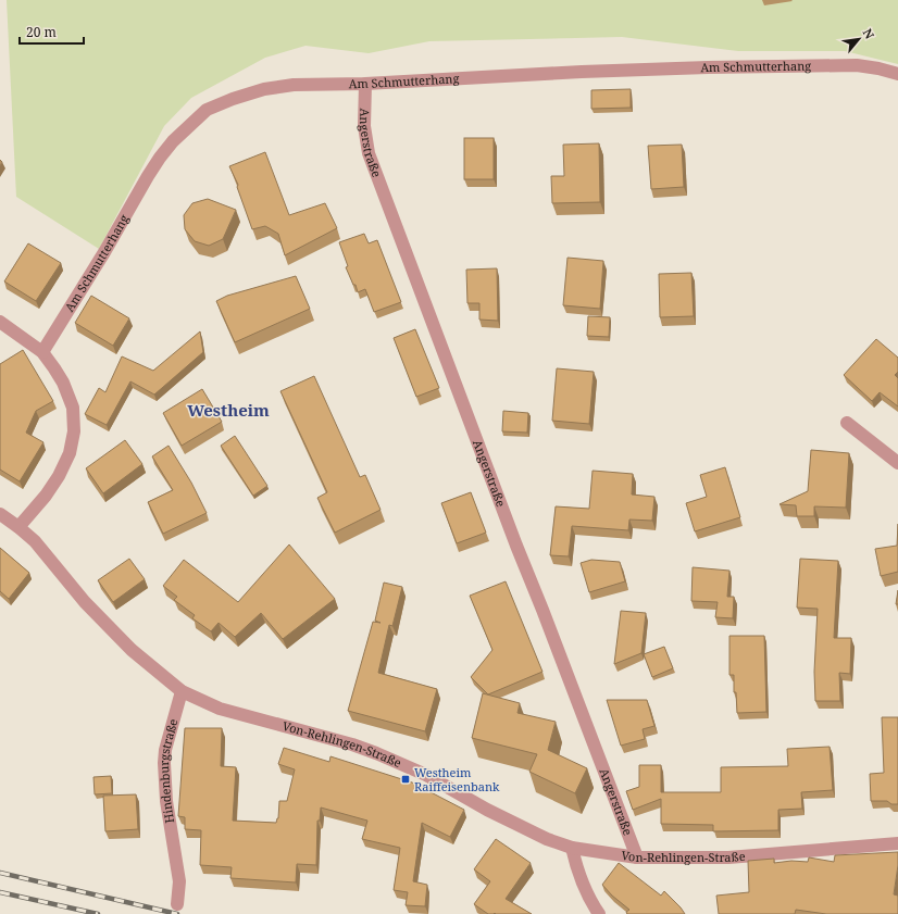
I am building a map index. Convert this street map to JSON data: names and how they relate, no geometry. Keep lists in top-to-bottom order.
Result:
{
  "streets": {
    "street": [
      "Am Schmutterhang",
      "Angerstraße",
      "Von-Rehlingen-Straße",
      "Hindenburgstraße"
    ]
  },
  "crossings": [
    ["Am Schmutterhang", "Angerstraße"],
    ["Angerstraße", "Von-Rehlingen-Straße"],
    ["Von-Rehlingen-Straße", "Hindenburgstraße"]
  ],
  "districts": ["Westheim"],
  "places": {
    "transit": ["Westheim Raiffeisenbank"]
  },
  "scale_bar": "20 m",
  "north": "top right"
}
